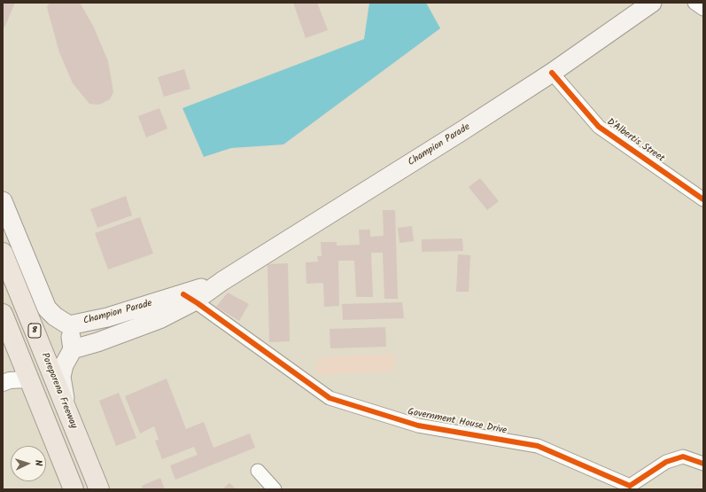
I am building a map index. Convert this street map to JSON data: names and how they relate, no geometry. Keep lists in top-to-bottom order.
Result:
{
  "streets": {
    "highway": ["8", "Poreporena Freeway"],
    "main road": ["Champion Parade"],
    "street": ["D'Albertis Street", "Government House Drive"]
  },
  "crossings": [
    ["D'Albertis Street", "Champion Parade"],
    ["Champion Parade", "Government House Drive"]
  ],
  "north": "right"
}
